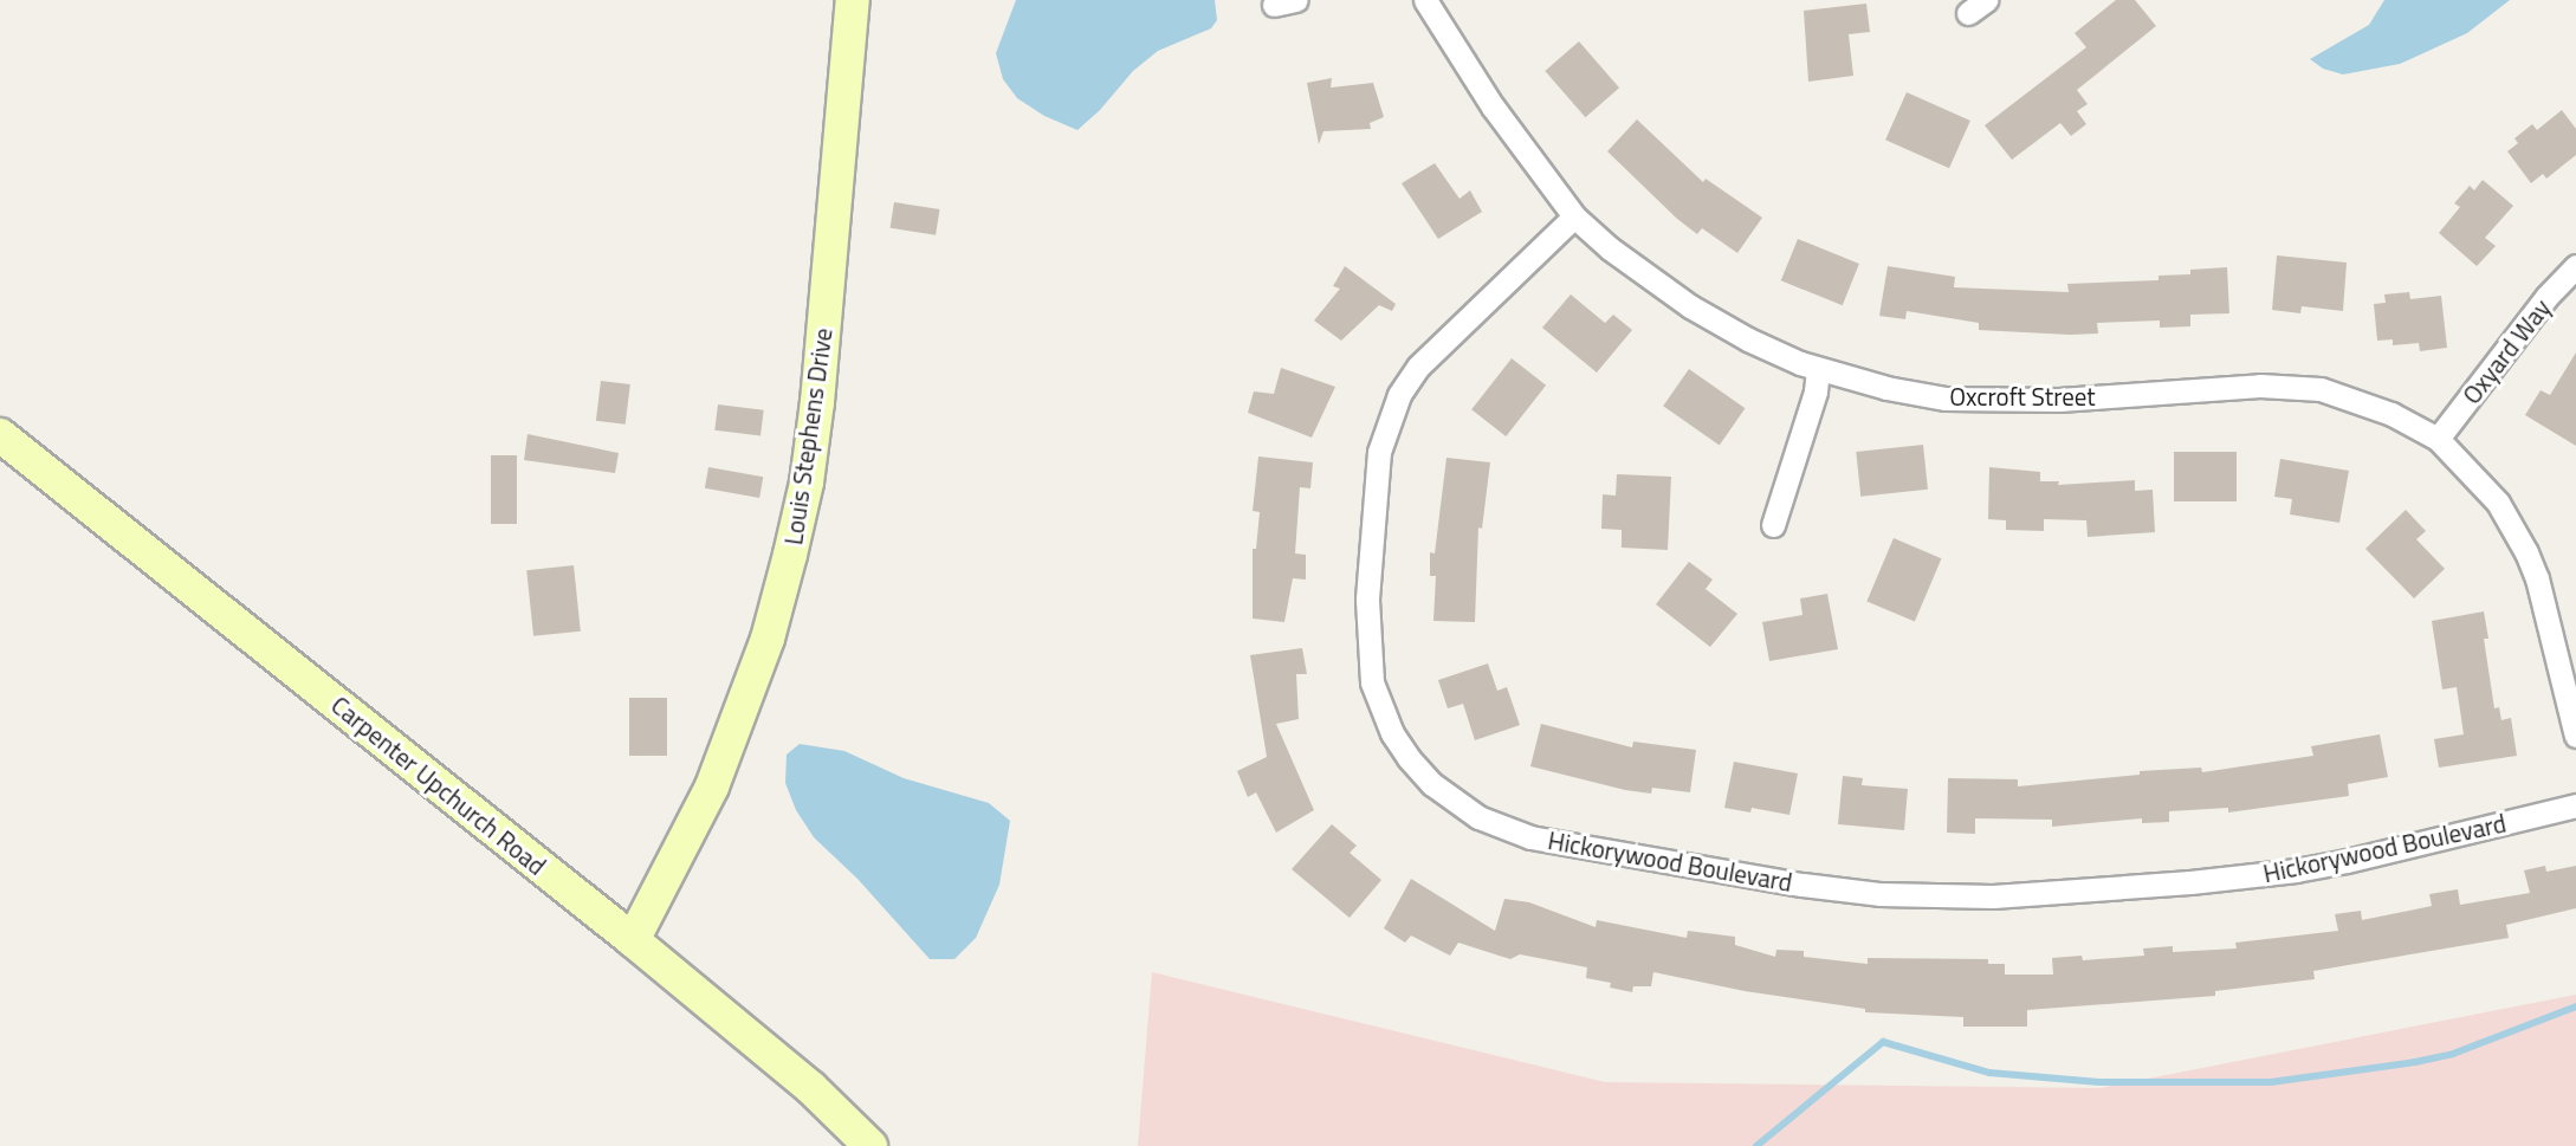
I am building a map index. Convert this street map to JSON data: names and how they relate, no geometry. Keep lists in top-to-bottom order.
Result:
{
  "streets": {
    "street": [
      "Oxyard Way",
      "Oxcroft Street",
      "Louis Stephens Drive",
      "Carpenter Upchurch Road",
      "Hickorywood Boulevard"
    ]
  },
  "crossings": [
    ["Oxyard Way", "Oxcroft Street"],
    ["Oxcroft Street", "Hickorywood Boulevard"],
    ["Louis Stephens Drive", "Carpenter Upchurch Road"]
  ]
}
